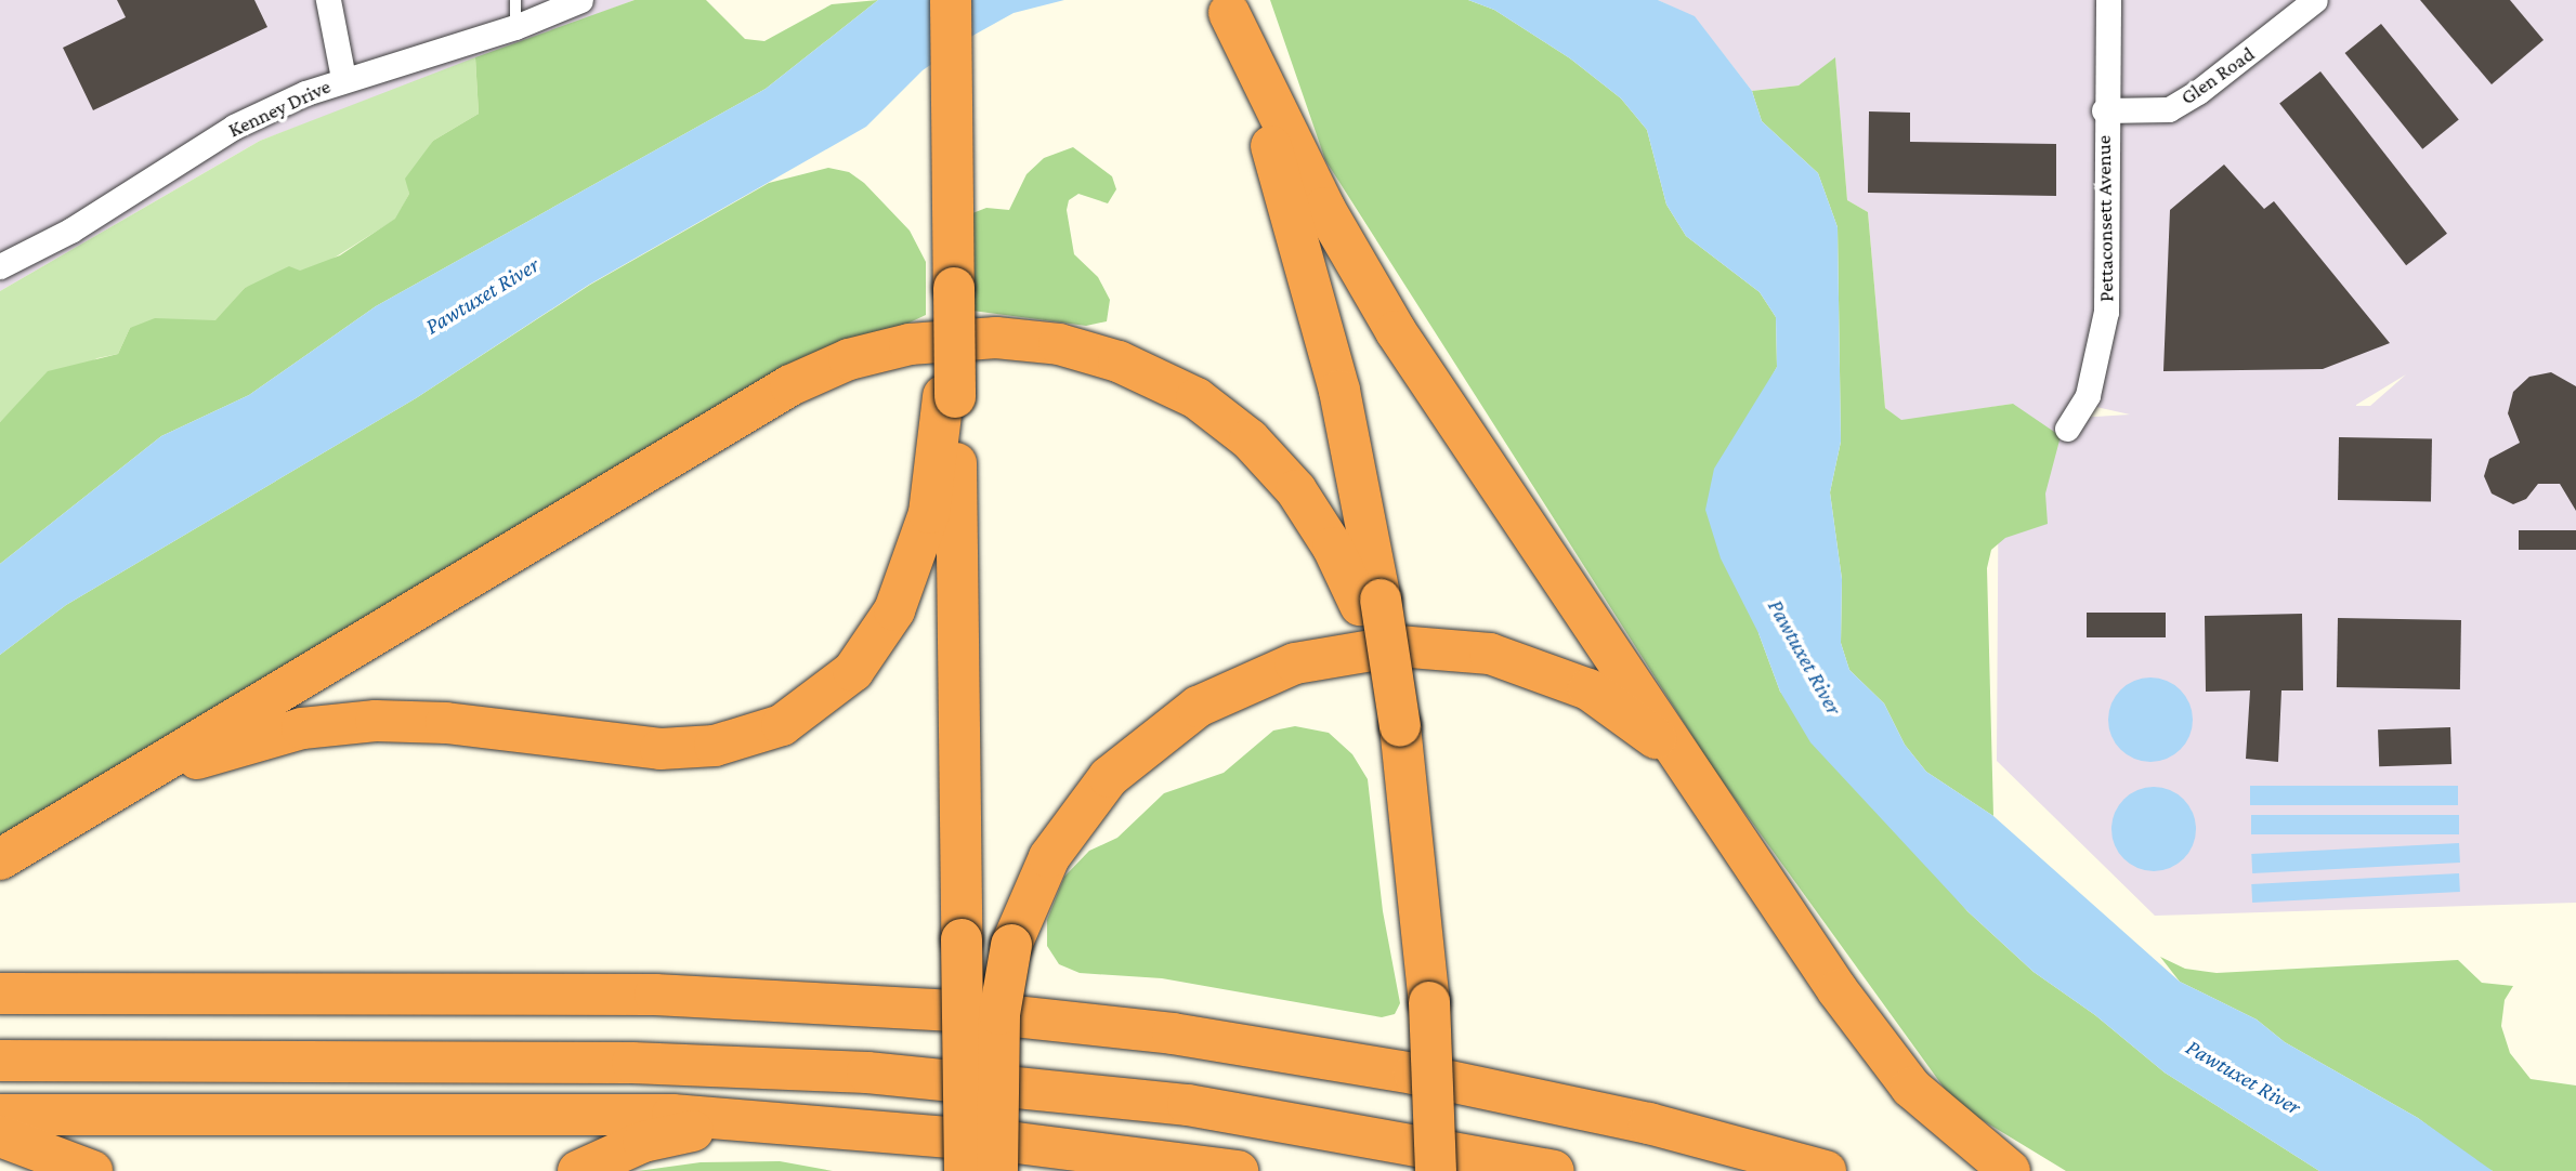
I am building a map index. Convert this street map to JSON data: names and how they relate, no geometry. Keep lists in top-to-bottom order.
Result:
{
  "streets": {
    "street": ["Glen Road", "Kenney Drive", "Pettaconsett Avenue"]
  },
  "crossings": [
    ["Glen Road", "Pettaconsett Avenue"]
  ],
  "water": ["Pawtuxet River"]
}
